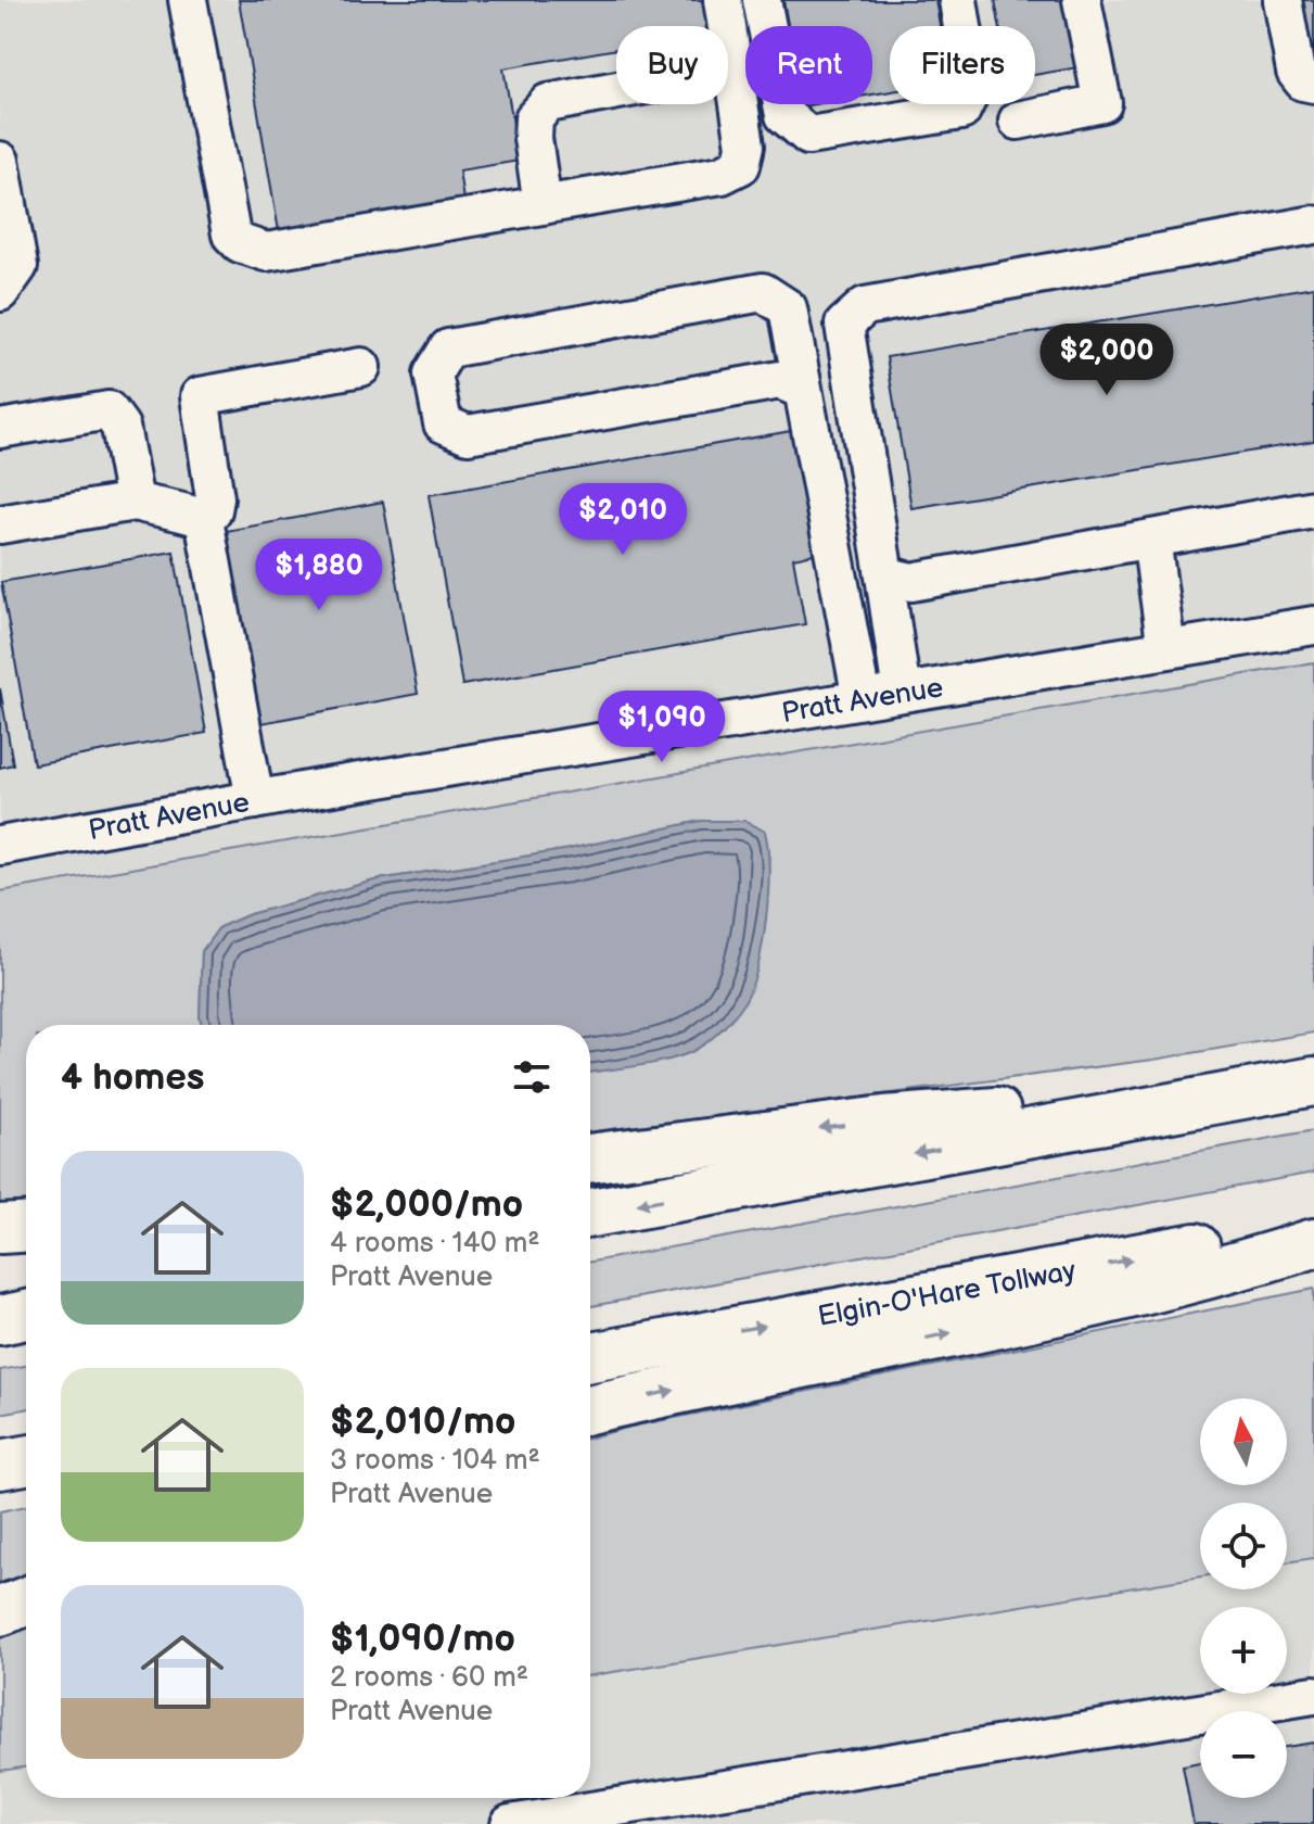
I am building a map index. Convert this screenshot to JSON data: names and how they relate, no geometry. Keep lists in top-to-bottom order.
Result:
{
  "streets": {
    "highway": ["Elgin-O'Hare Tollway"],
    "street": ["Pratt Avenue"]
  },
  "north": "top",
  "page": {
    "chip": ["Buy", "Rent", "Filters"],
    "price": [
      "$2,000",
      "$2,010",
      "$1,880",
      "$1,090"
    ],
    "heading": "4 homes",
    "list": [
      {
        "name": "$2,000/mo",
        "note": "4 rooms · 140 m² · Pratt Avenue"
      },
      {
        "name": "$2,010/mo",
        "note": "3 rooms · 104 m² · Pratt Avenue"
      },
      {
        "name": "$1,090/mo",
        "note": "2 rooms · 60 m² · Pratt Avenue"
      }
    ],
    "map_buttons": ["+", "−"]
  }
}
